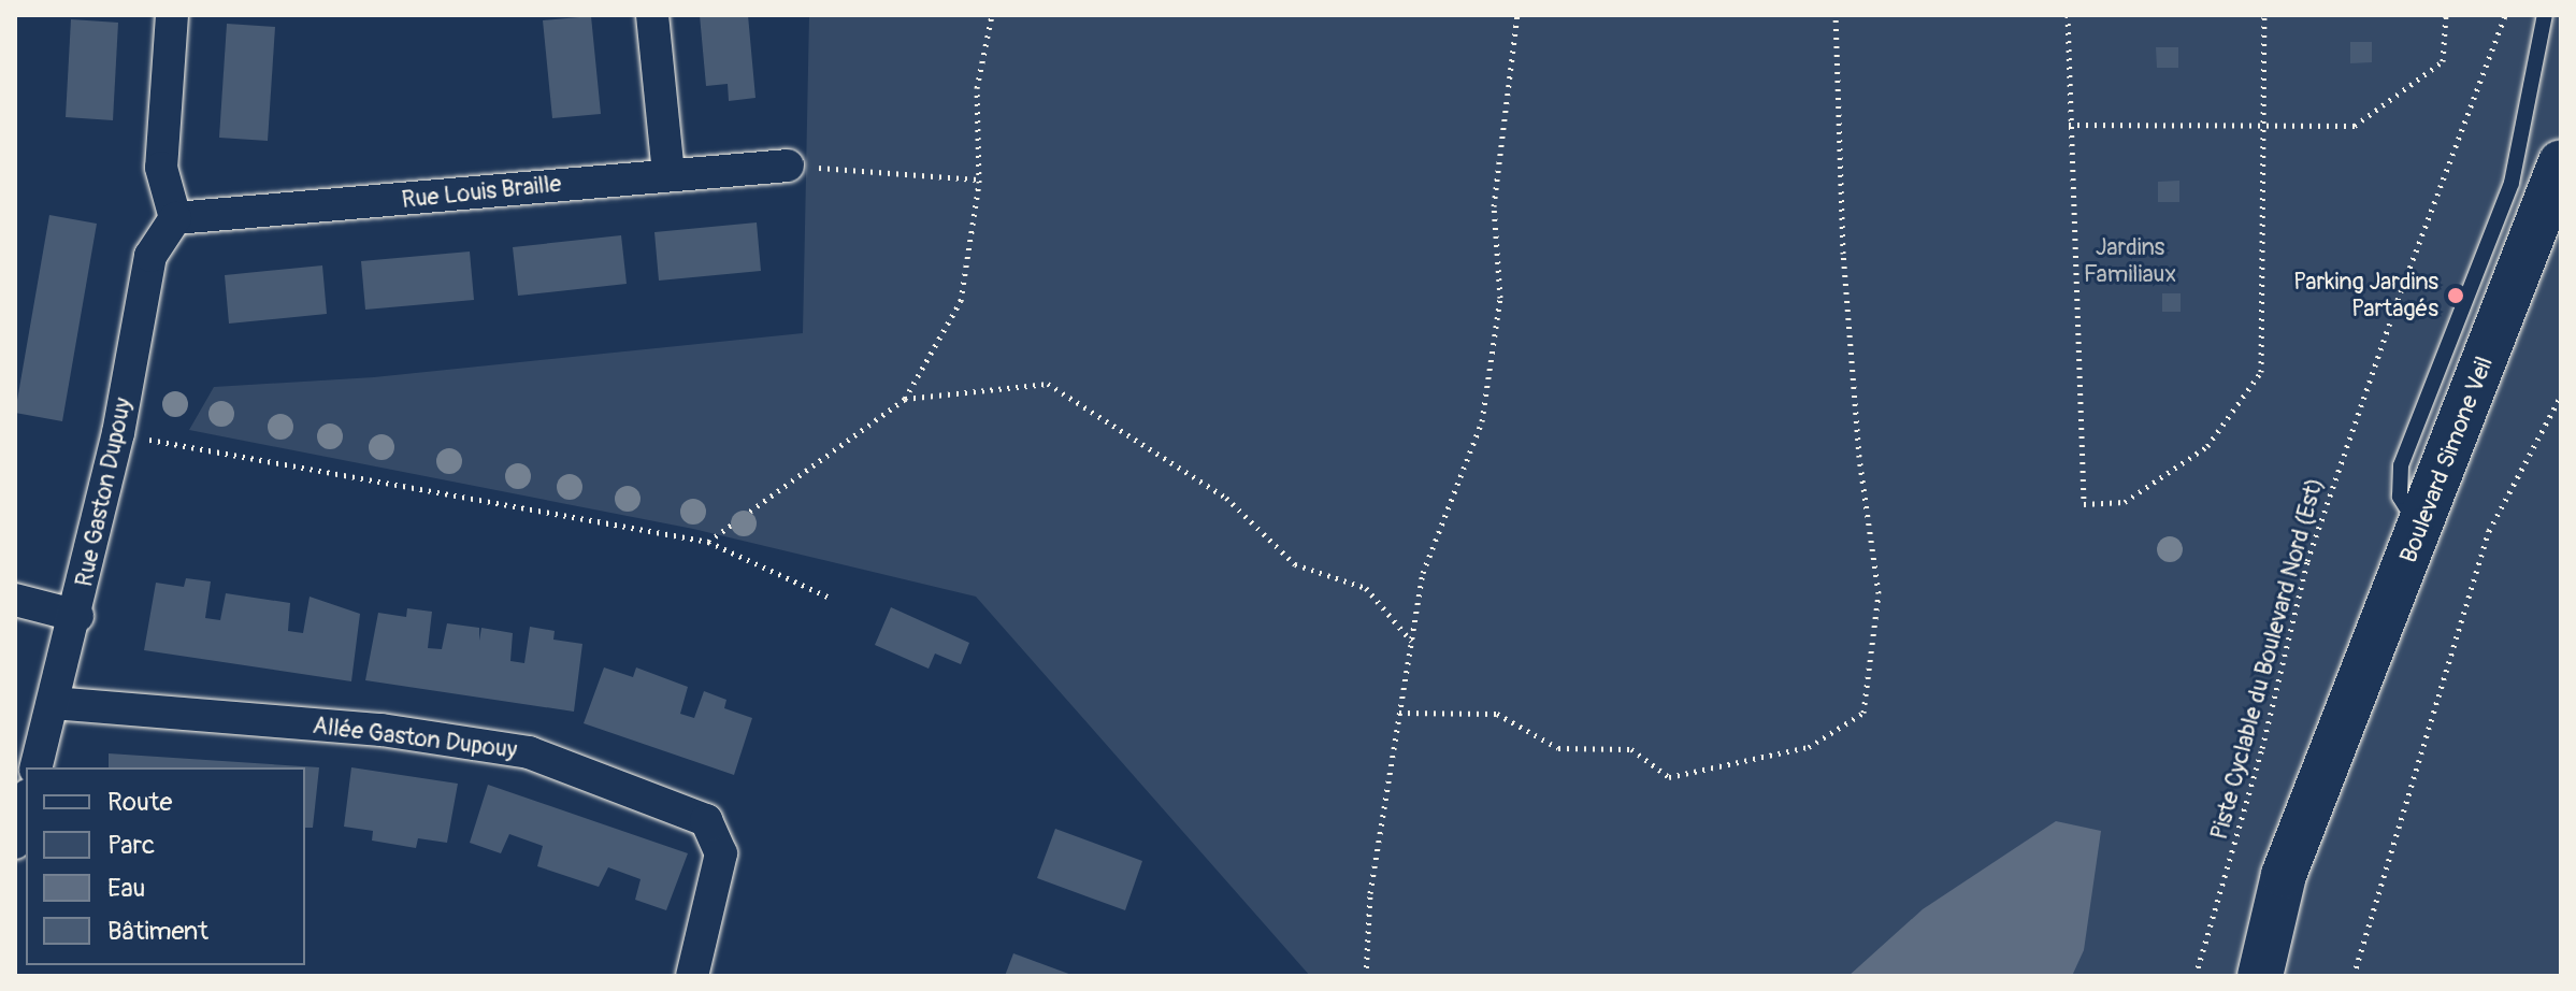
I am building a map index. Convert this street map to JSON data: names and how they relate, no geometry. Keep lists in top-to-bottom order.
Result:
{
  "streets": {
    "main road": ["Boulevard Simone Veil"],
    "street": ["Rue Louis Braille", "Rue Gaston Dupouy", "Allée Gaston Dupouy"],
    "path": ["Piste Cyclable du Boulevard Nord (Est)"]
  },
  "crossings": [
    ["Rue Louis Braille", "Rue Gaston Dupouy"],
    ["Rue Gaston Dupouy", "Allée Gaston Dupouy"]
  ],
  "parks": ["Jardins Familiaux"],
  "places": ["Parking Jardins Partagés"],
  "legend": [
    "Route",
    "Parc",
    "Eau",
    "Bâtiment"
  ]
}
